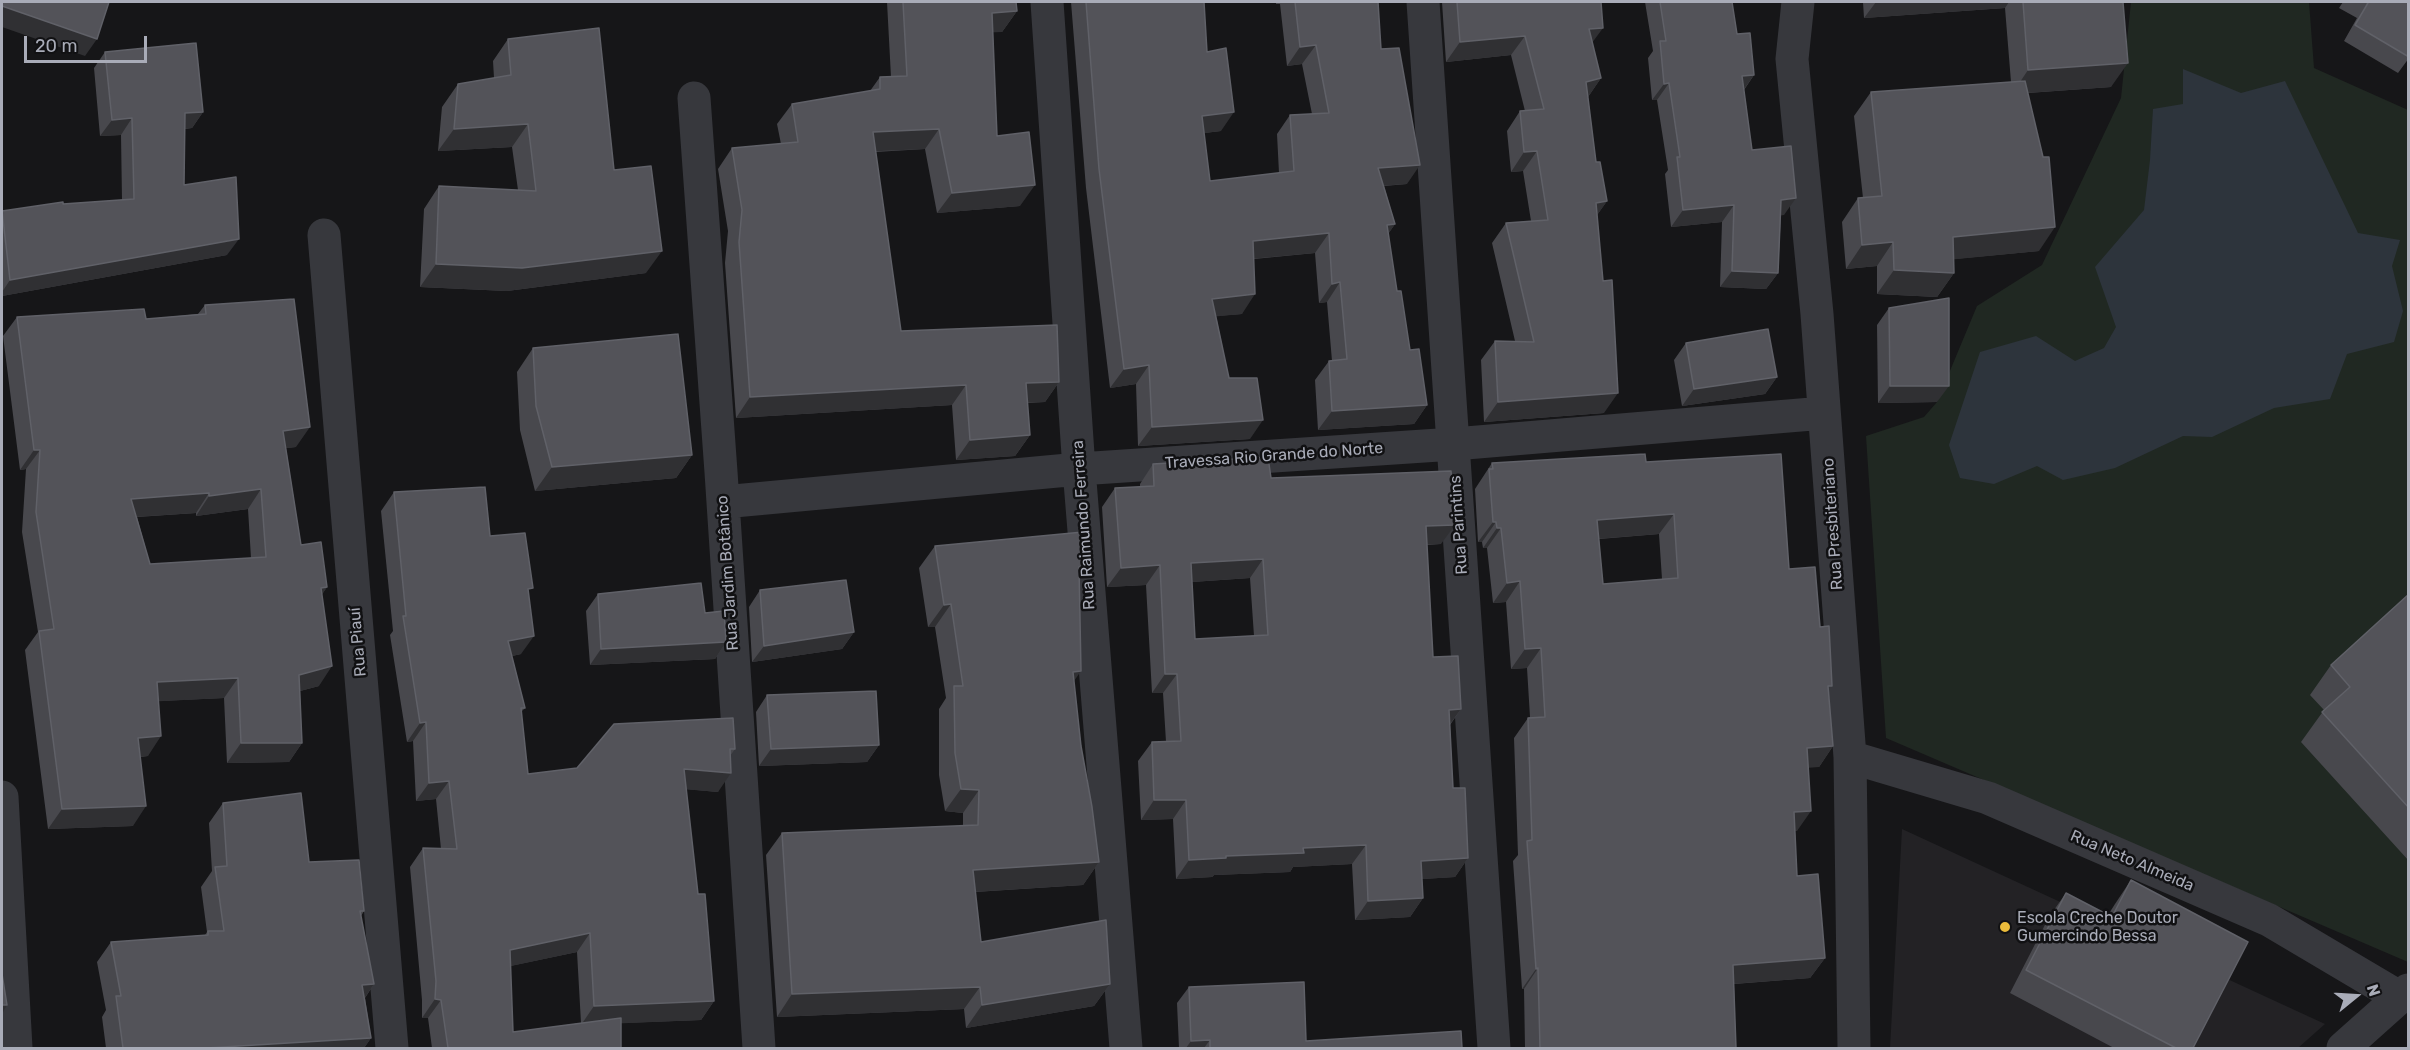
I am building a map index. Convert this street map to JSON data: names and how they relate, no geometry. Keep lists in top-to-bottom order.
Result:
{
  "streets": {
    "street": [
      "Travessa Rio Grande do Norte",
      "Rua Presbiteriano",
      "Rua Raimundo Ferreira",
      "Rua Parintins",
      "Rua Jardim Botânico",
      "Rua Piauí",
      "Rua Neto Almeida"
    ]
  },
  "crossings": [
    ["Travessa Rio Grande do Norte", "Rua Presbiteriano"],
    ["Travessa Rio Grande do Norte", "Rua Raimundo Ferreira"],
    ["Travessa Rio Grande do Norte", "Rua Parintins"],
    ["Travessa Rio Grande do Norte", "Rua Jardim Botânico"],
    ["Rua Presbiteriano", "Rua Neto Almeida"]
  ],
  "places": ["Escola Creche Doutor Gumercindo Bessa"],
  "scale_bar": "20 m",
  "north": "right"
}
